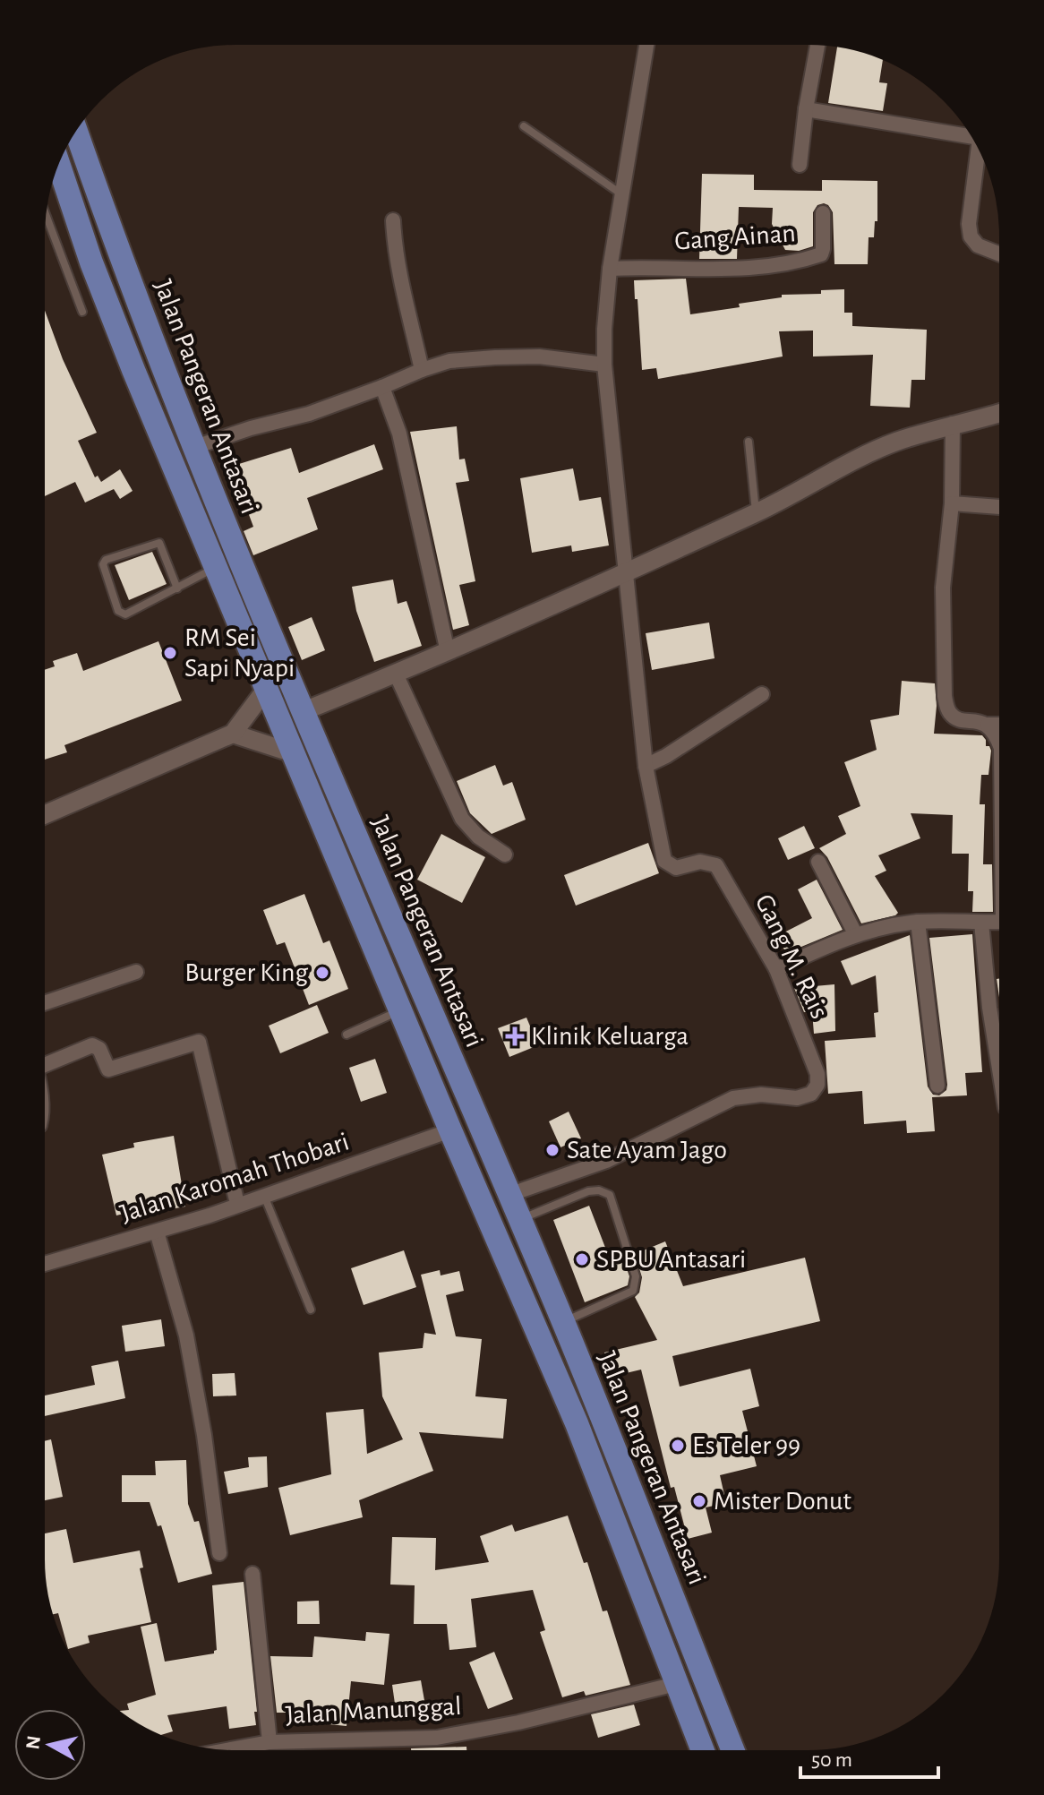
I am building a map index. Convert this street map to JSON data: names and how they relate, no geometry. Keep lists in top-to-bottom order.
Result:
{
  "streets": {
    "main road": ["Jalan Pangeran Antasari"],
    "street": [
      "Gang Ainan",
      "Gang M. Rais",
      "Jalan Karomah Thobari",
      "Jalan Manunggal"
    ]
  },
  "crossings": [
    ["Gang Ainan", "Gang M. Rais"],
    ["Jalan Pangeran Antasari", "Gang M. Rais"],
    ["Jalan Pangeran Antasari", "Jalan Karomah Thobari"],
    ["Jalan Pangeran Antasari", "Jalan Manunggal"]
  ],
  "places": {
    "other": [
      "RM Sei Sapi Nyapi",
      "Burger King",
      "Sate Ayam Jago",
      "SPBU Antasari",
      "Es Teler 99",
      "Mister Donut"
    ],
    "health": ["Klinik Keluarga"]
  },
  "scale_bar": "50 m",
  "north": "left"
}
